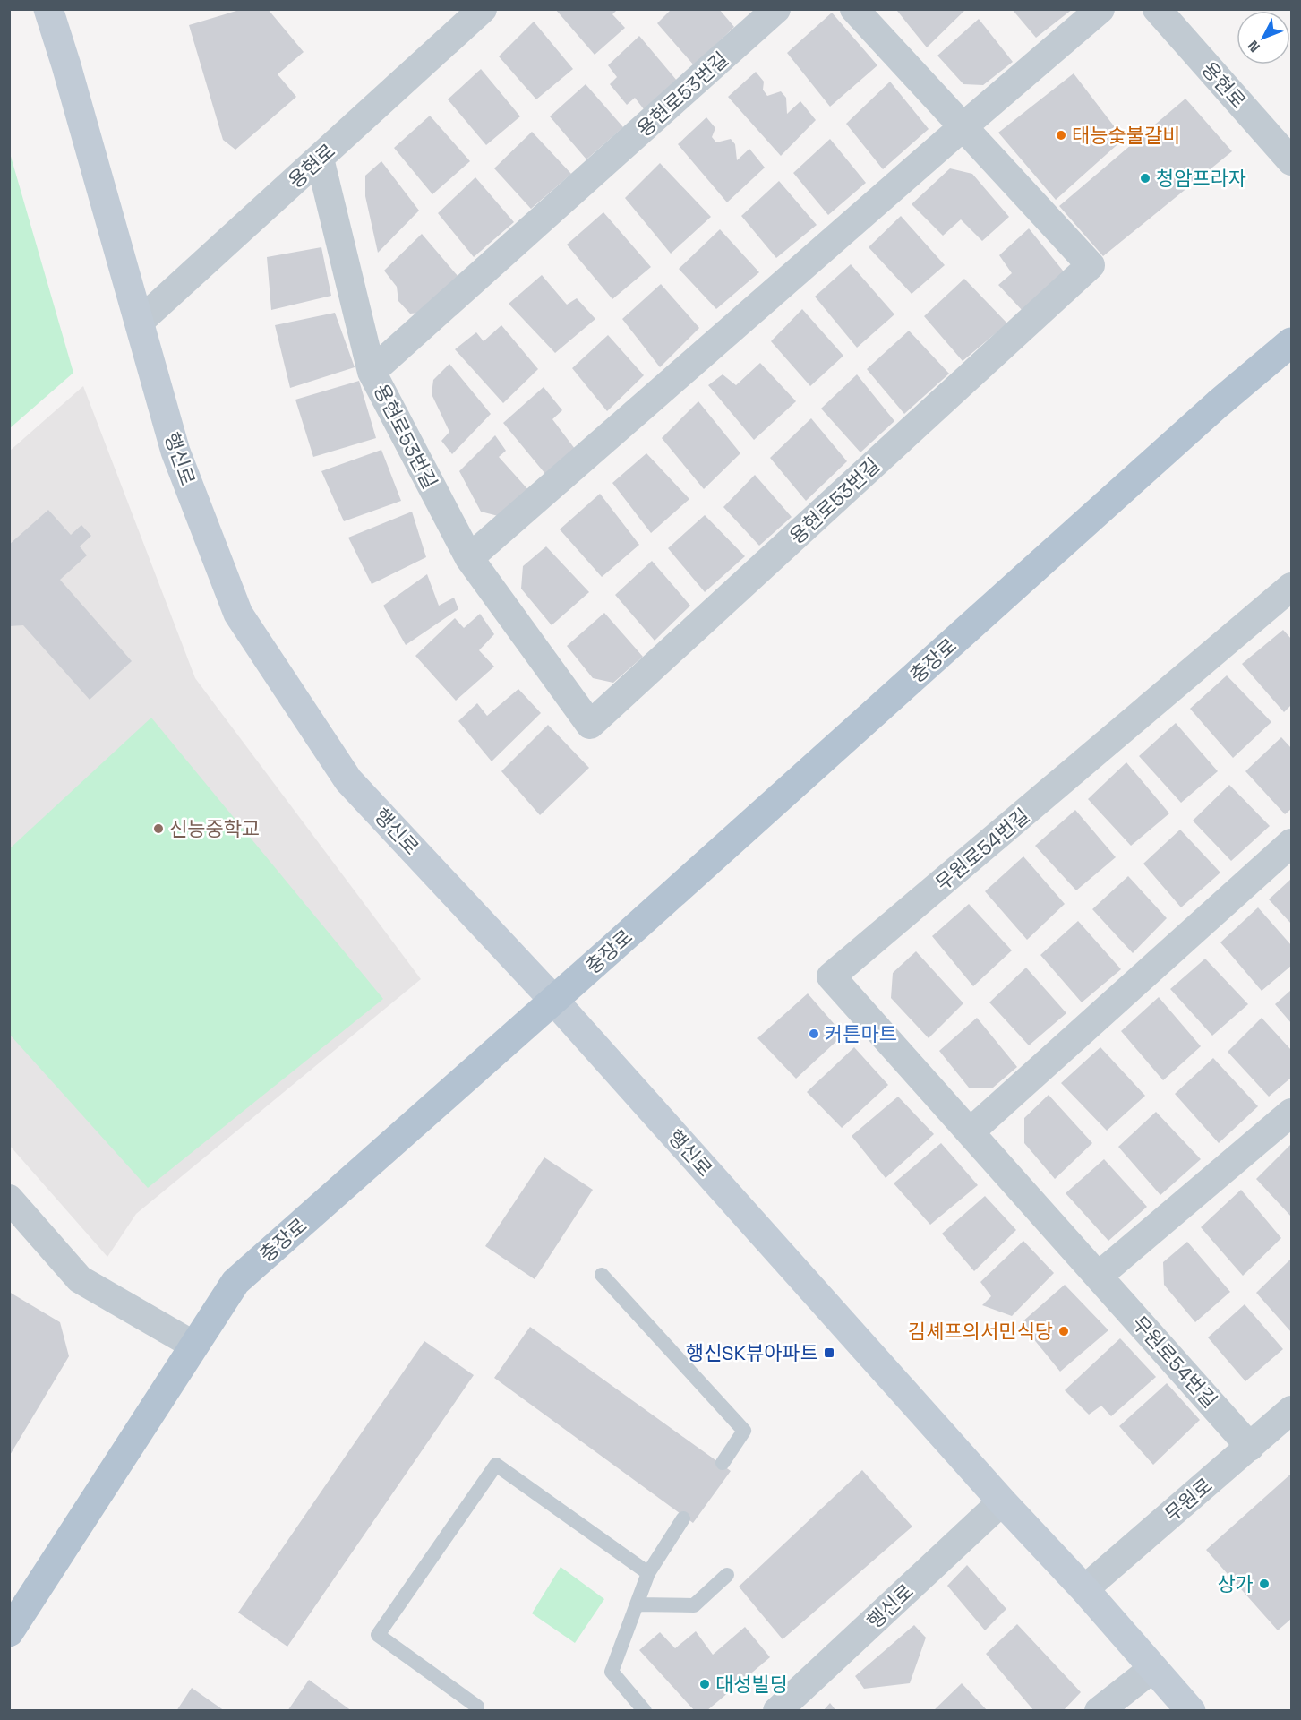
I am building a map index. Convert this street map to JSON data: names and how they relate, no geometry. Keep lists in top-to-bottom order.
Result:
{
  "streets": {
    "main road": ["행신로", "충장로"],
    "street": [
      "용현로",
      "용현로53번길",
      "무원로54번길",
      "무원로"
    ]
  },
  "crossings": [
    ["용현로", "용현로53번길"],
    ["용현로", "행신로"],
    ["행신로", "충장로"],
    ["행신로", "무원로"],
    ["무원로54번길", "무원로"]
  ],
  "places": {
    "other": [
      "태능숯불갈비",
      "청암프라자",
      "신능중학교",
      "커튼마트",
      "김셰프의서민식당",
      "상가",
      "대성빌딩"
    ],
    "transit": ["행신SK뷰아파트"]
  },
  "north": "bottom left"
}
